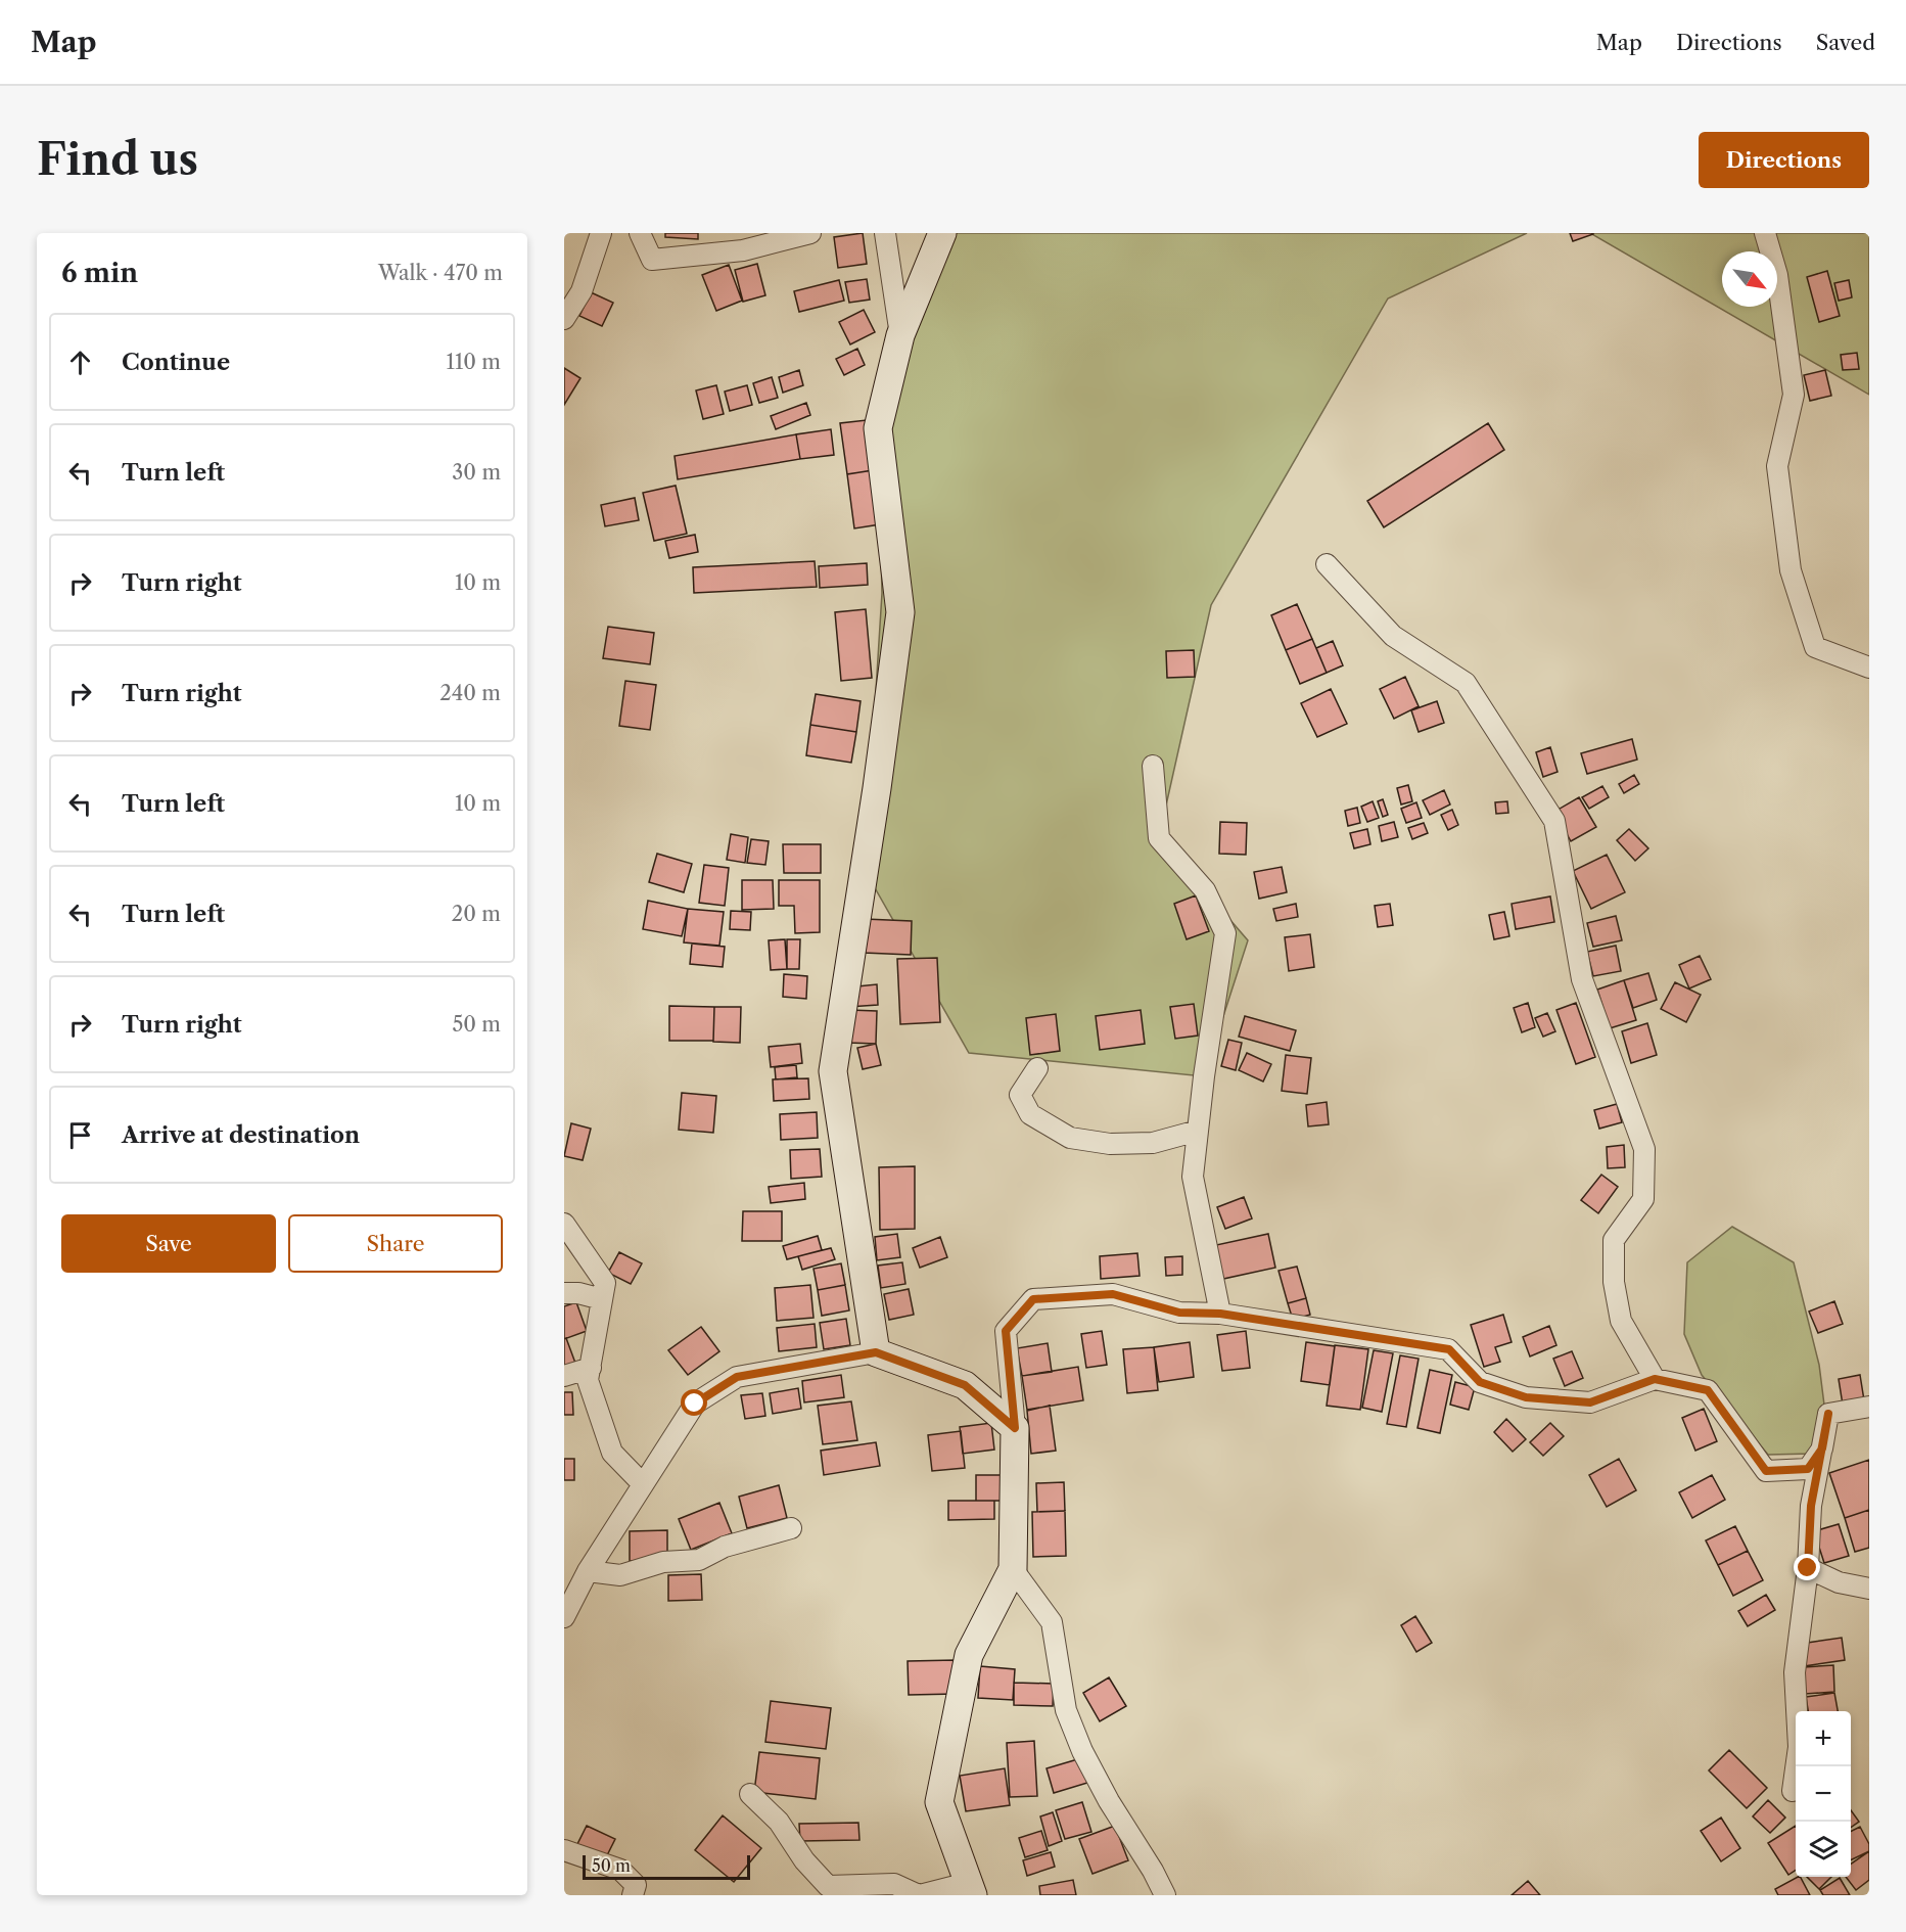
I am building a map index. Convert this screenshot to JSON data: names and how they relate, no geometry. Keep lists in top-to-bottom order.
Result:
{
  "scale_bar": "50 m",
  "north": "bottom right",
  "page": {
    "header": "Map",
    "nav": ["Map", "Directions", "Saved"],
    "buttons": [
      "Directions",
      ["Save", "Share"]
    ],
    "title": "Find us",
    "heading": ["6 min", "Walk · 470 m"],
    "list": [
      ["Continue", "110 m"],
      ["Turn left", "30 m"],
      ["Turn right", "10 m"],
      ["Turn right", "240 m"],
      ["Turn left", "10 m"],
      ["Turn left", "20 m"],
      ["Turn right", "50 m"],
      "Arrive at destination"
    ],
    "map_buttons": ["+", "−"],
    "scale": "50 m"
  }
}
